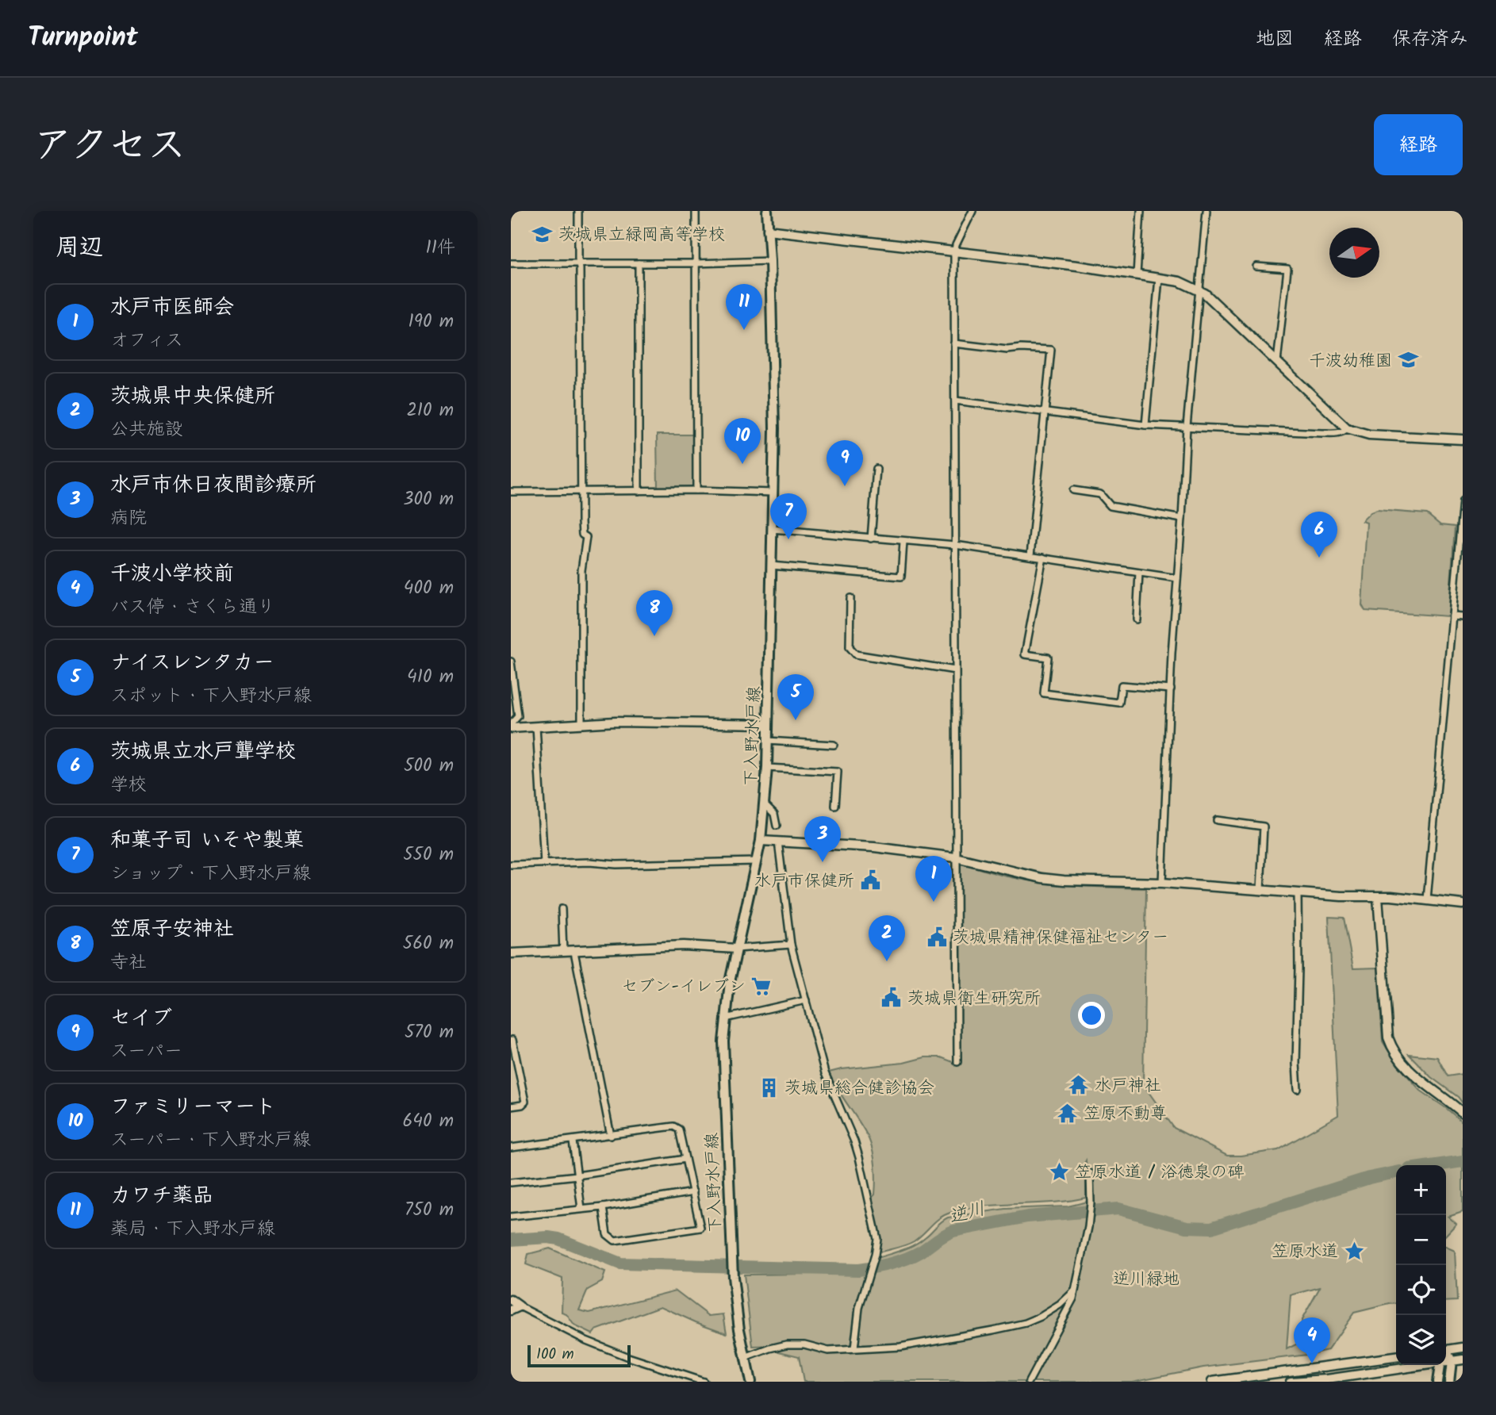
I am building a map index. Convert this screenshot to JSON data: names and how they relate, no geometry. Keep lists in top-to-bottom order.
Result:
{
  "streets": {
    "main road": ["下入野水戸線"]
  },
  "water": ["逆川"],
  "parks": ["逆川緑地"],
  "places": {
    "school or university": ["茨城県立緑岡高等学校", "千波幼稚園"],
    "public building": ["水戸市保健所", "茨城県精神保健福祉センター", "茨城県衛生研究所"],
    "supermarket": ["セブン-イレブン"],
    "temple": ["水戸神社", "笠原不動尊"],
    "building": ["茨城県総合健診協会"],
    "place": ["笠原水道 / 浴徳泉の碑", "笠原水道"]
  },
  "scale_bar": "100 m",
  "north": "right",
  "page": {
    "header": "Turnpoint",
    "nav": ["地図", "経路", "保存済み"],
    "title": "アクセス",
    "buttons": "経路",
    "heading": ["周辺", "11件"],
    "list": [
      {
        "mark": "1",
        "name": "水戸市医師会",
        "note": "オフィス",
        "value": "190 m"
      },
      {
        "mark": "2",
        "name": "茨城県中央保健所",
        "note": "公共施設",
        "value": "210 m"
      },
      {
        "mark": "3",
        "name": "水戸市休日夜間診療所",
        "note": "病院",
        "value": "300 m"
      },
      {
        "mark": "4",
        "name": "千波小学校前",
        "note": "バス停 · さくら通り",
        "value": "400 m"
      },
      {
        "mark": "5",
        "name": "ナイスレンタカー",
        "note": "スポット · 下入野水戸線",
        "value": "410 m"
      },
      {
        "mark": "6",
        "name": "茨城県立水戸聾学校",
        "note": "学校",
        "value": "500 m"
      },
      {
        "mark": "7",
        "name": "和菓子司 いそや製菓",
        "note": "ショップ · 下入野水戸線",
        "value": "550 m"
      },
      {
        "mark": "8",
        "name": "笠原子安神社",
        "note": "寺社",
        "value": "560 m"
      },
      {
        "mark": "9",
        "name": "セイブ",
        "note": "スーパー",
        "value": "570 m"
      },
      {
        "mark": "10",
        "name": "ファミリーマート",
        "note": "スーパー · 下入野水戸線",
        "value": "640 m"
      },
      {
        "mark": "11",
        "name": "カワチ薬品",
        "note": "薬局 · 下入野水戸線",
        "value": "750 m"
      }
    ],
    "pins": [
      "11",
      "10",
      "9",
      "7",
      "6",
      "8",
      "5",
      "3",
      "1",
      "2",
      "4"
    ],
    "map_buttons": ["+", "−"],
    "scale": "100 m"
  }
}
